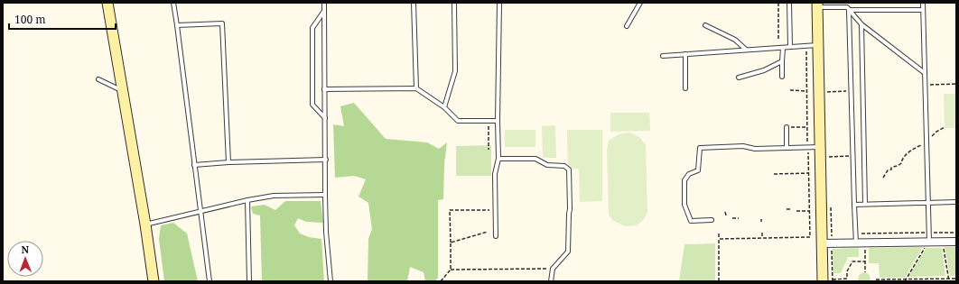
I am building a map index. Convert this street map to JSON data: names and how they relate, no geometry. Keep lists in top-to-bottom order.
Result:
{
  "scale_bar": "100 m",
  "north": "top"
}
